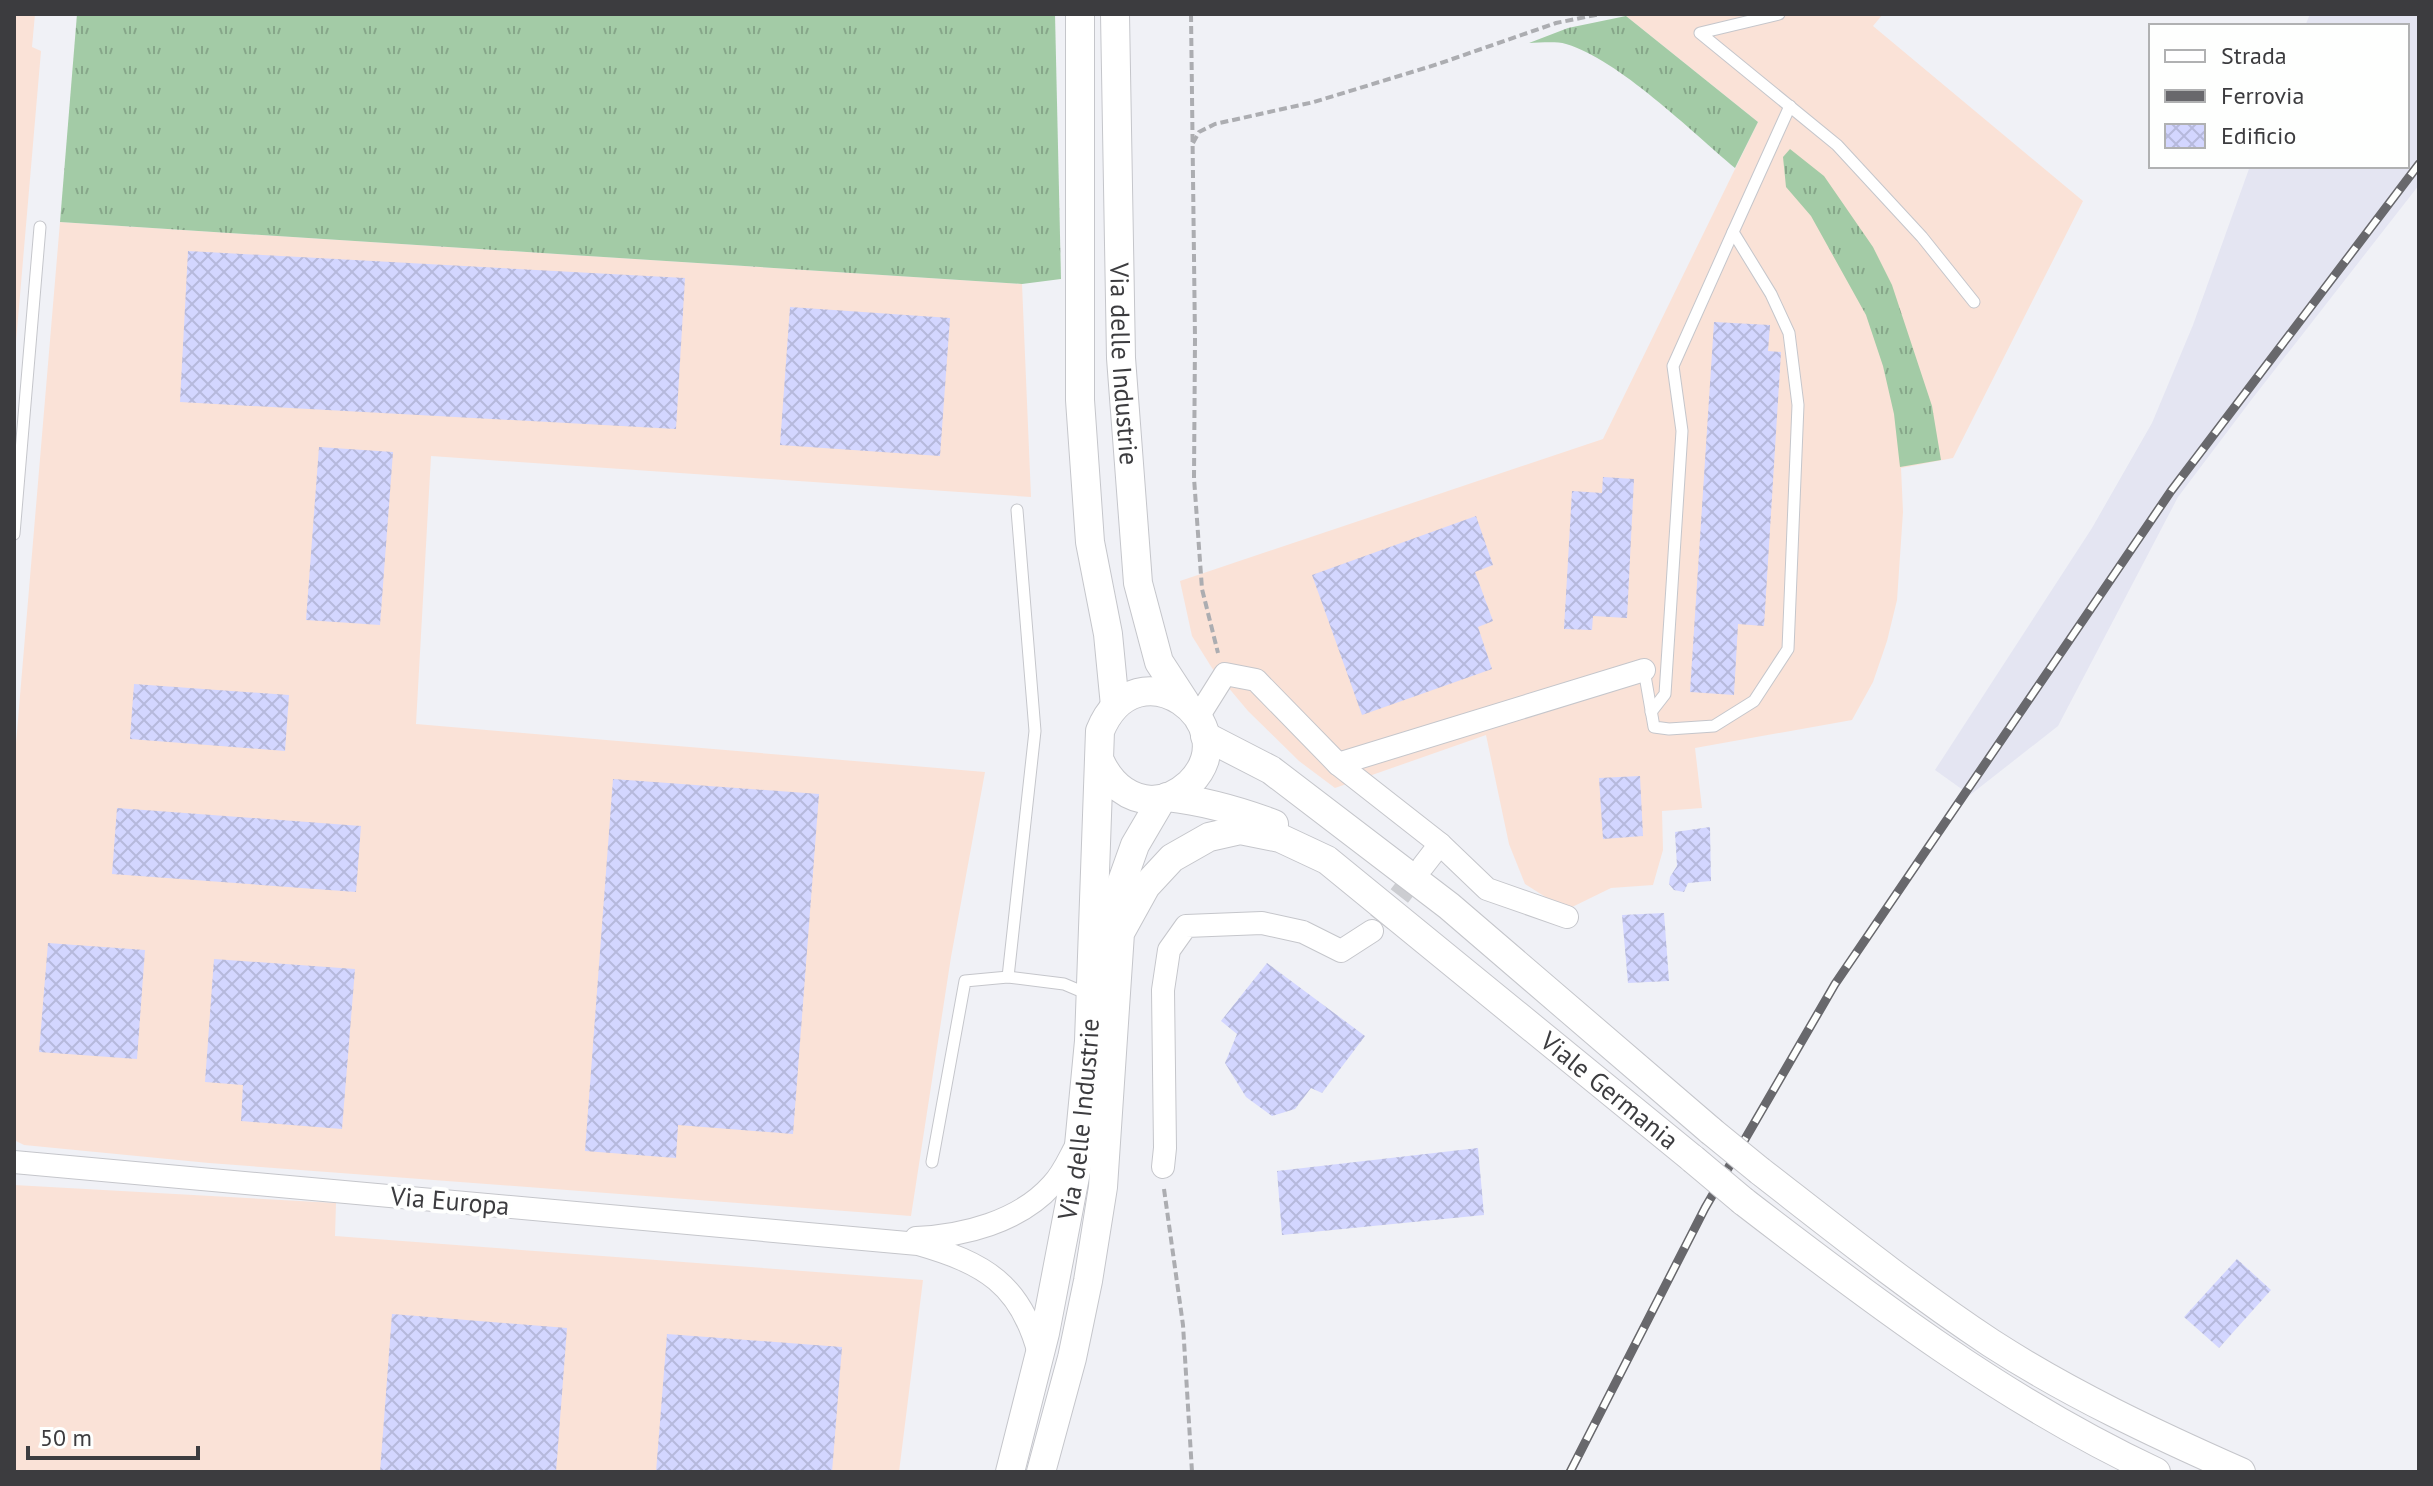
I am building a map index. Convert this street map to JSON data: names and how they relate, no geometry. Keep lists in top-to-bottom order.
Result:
{
  "streets": {
    "street": ["Via delle Industrie", "Viale Germania", "Via Europa"]
  },
  "crossings": [
    ["Via delle Industrie", "Viale Germania"],
    ["Via delle Industrie", "Via Europa"]
  ],
  "legend": ["Strada", "Ferrovia", "Edificio"],
  "scale_bar": "50 m"
}
